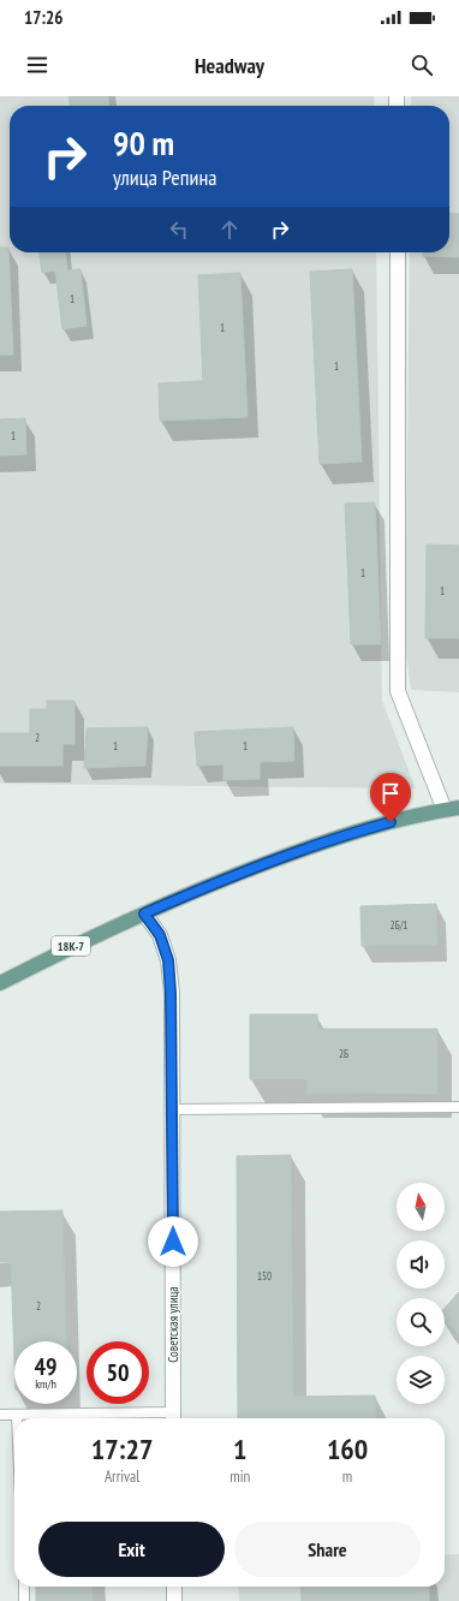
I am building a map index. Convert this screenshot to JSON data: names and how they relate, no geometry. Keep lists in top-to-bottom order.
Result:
{
  "streets": {
    "main road": ["18К-7"],
    "street": ["Советская улица"]
  },
  "crossings": [
    ["18К-7", "Советская улица"]
  ],
  "house_numbers": [
    "1",
    "1",
    "1",
    "1",
    "1",
    "1",
    "2",
    "1",
    "1",
    "2Б/1",
    "2Б",
    "150",
    "2"
  ],
  "north": "top",
  "page": {
    "status": "17:26",
    "header": "Headway",
    "turn": ["90 m", "улица Репина"],
    "speed": "49 km/h",
    "limit": "50",
    "eta": [
      "17:27",
      "Arrival",
      "1",
      "min",
      "160",
      "m"
    ],
    "buttons": ["Exit", "Share"]
  }
}
